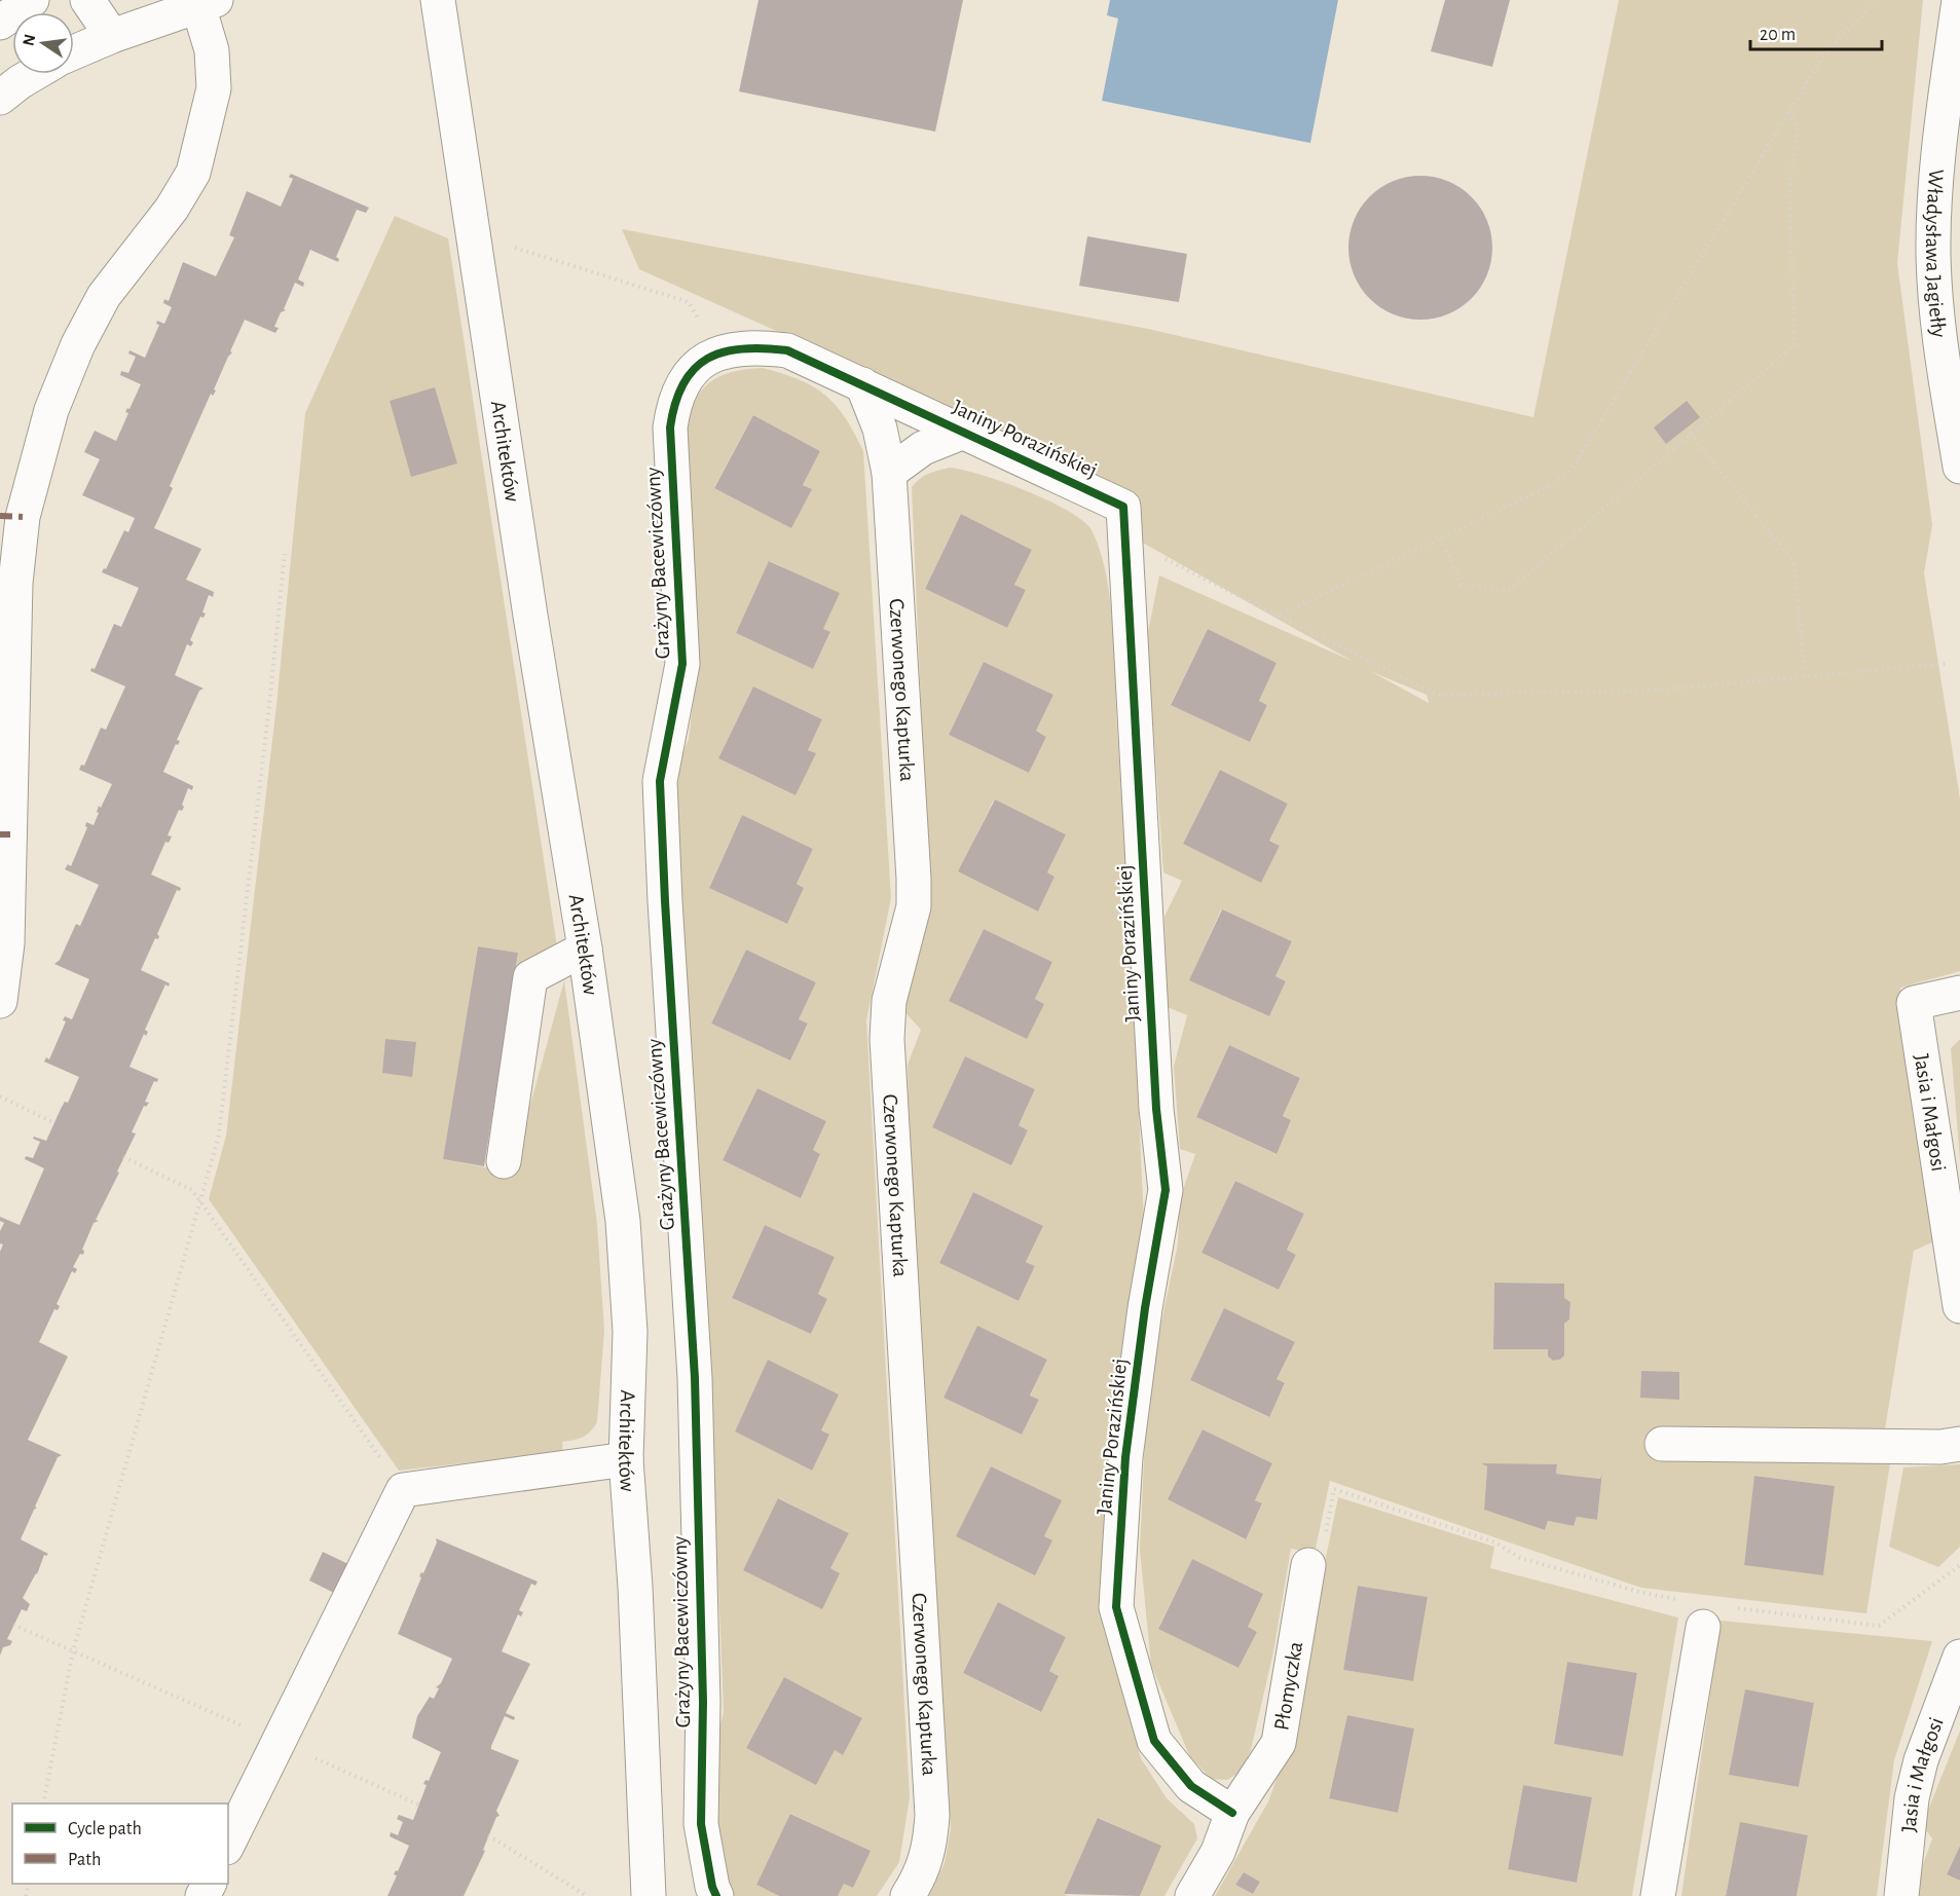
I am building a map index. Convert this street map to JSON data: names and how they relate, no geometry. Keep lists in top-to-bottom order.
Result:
{
  "streets": {
    "street": [
      "Władysława Jagiełły",
      "Janiny Porazińskiej",
      "Architektów",
      "Grażyny Bacewiczówny",
      "Czerwonego Kapturka",
      "Jasia i Małgosi",
      "Płomyczka"
    ]
  },
  "crossings": [
    ["Janiny Porazińskiej", "Grażyny Bacewiczówny"],
    ["Janiny Porazińskiej", "Czerwonego Kapturka"],
    ["Janiny Porazińskiej", "Płomyczka"]
  ],
  "legend": ["Cycle path", "Path"],
  "scale_bar": "20 m",
  "north": "left"
}
